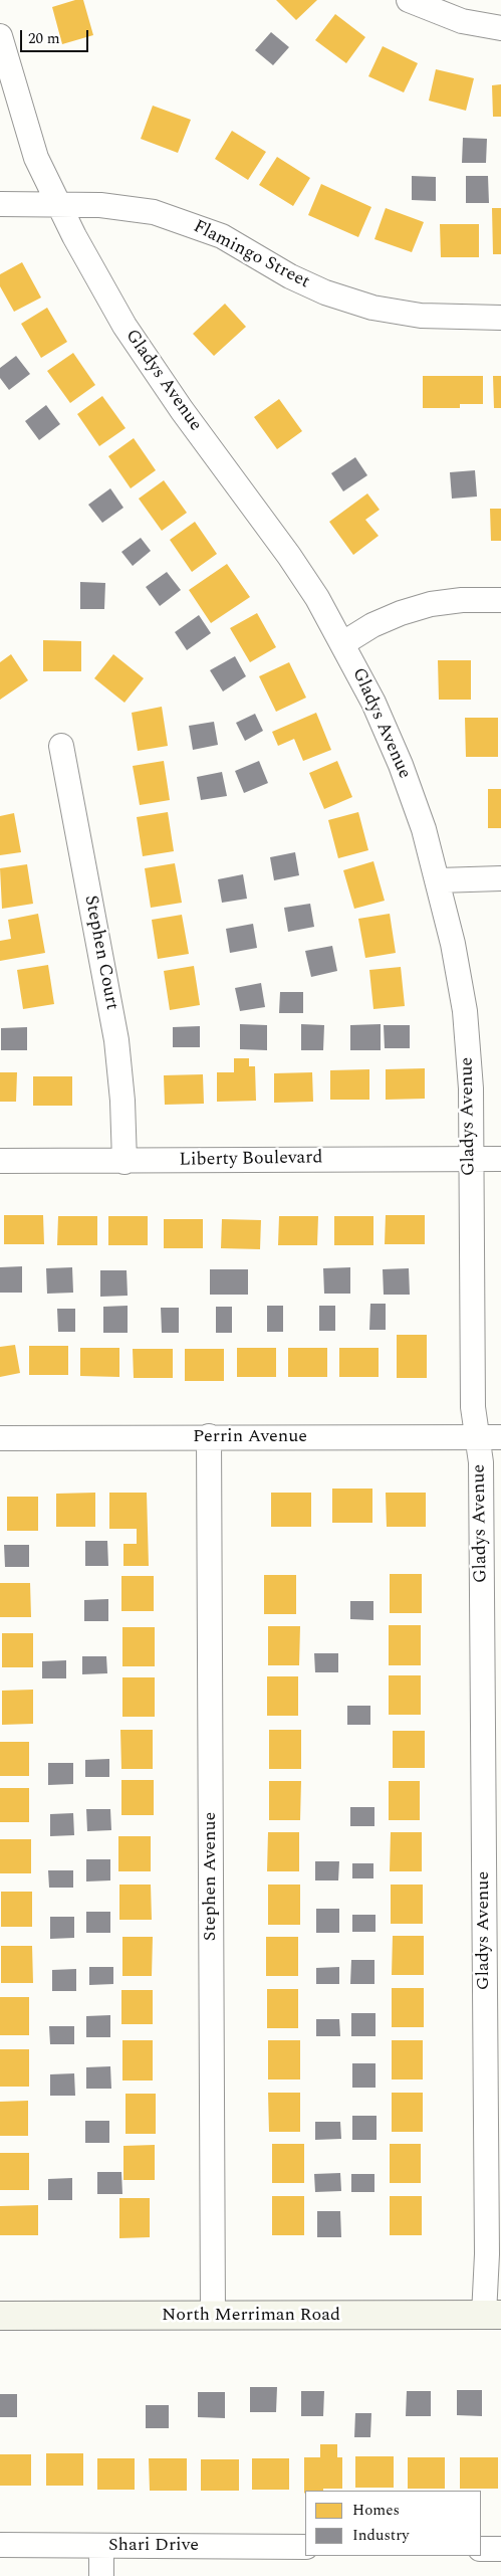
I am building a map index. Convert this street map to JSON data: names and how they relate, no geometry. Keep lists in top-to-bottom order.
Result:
{
  "streets": {
    "main road": ["North Merriman Road"],
    "street": [
      "Flamingo Street",
      "Gladys Avenue",
      "Stephen Court",
      "Liberty Boulevard",
      "Perrin Avenue",
      "Stephen Avenue",
      "Shari Drive"
    ]
  },
  "crossings": [
    ["Flamingo Street", "Gladys Avenue"],
    ["Gladys Avenue", "Liberty Boulevard"],
    ["Gladys Avenue", "Perrin Avenue"],
    ["Gladys Avenue", "North Merriman Road"],
    ["Stephen Court", "Liberty Boulevard"],
    ["Perrin Avenue", "Stephen Avenue"],
    ["Stephen Avenue", "North Merriman Road"]
  ],
  "legend": ["Homes", "Industry"],
  "scale_bar": "20 m"
}
